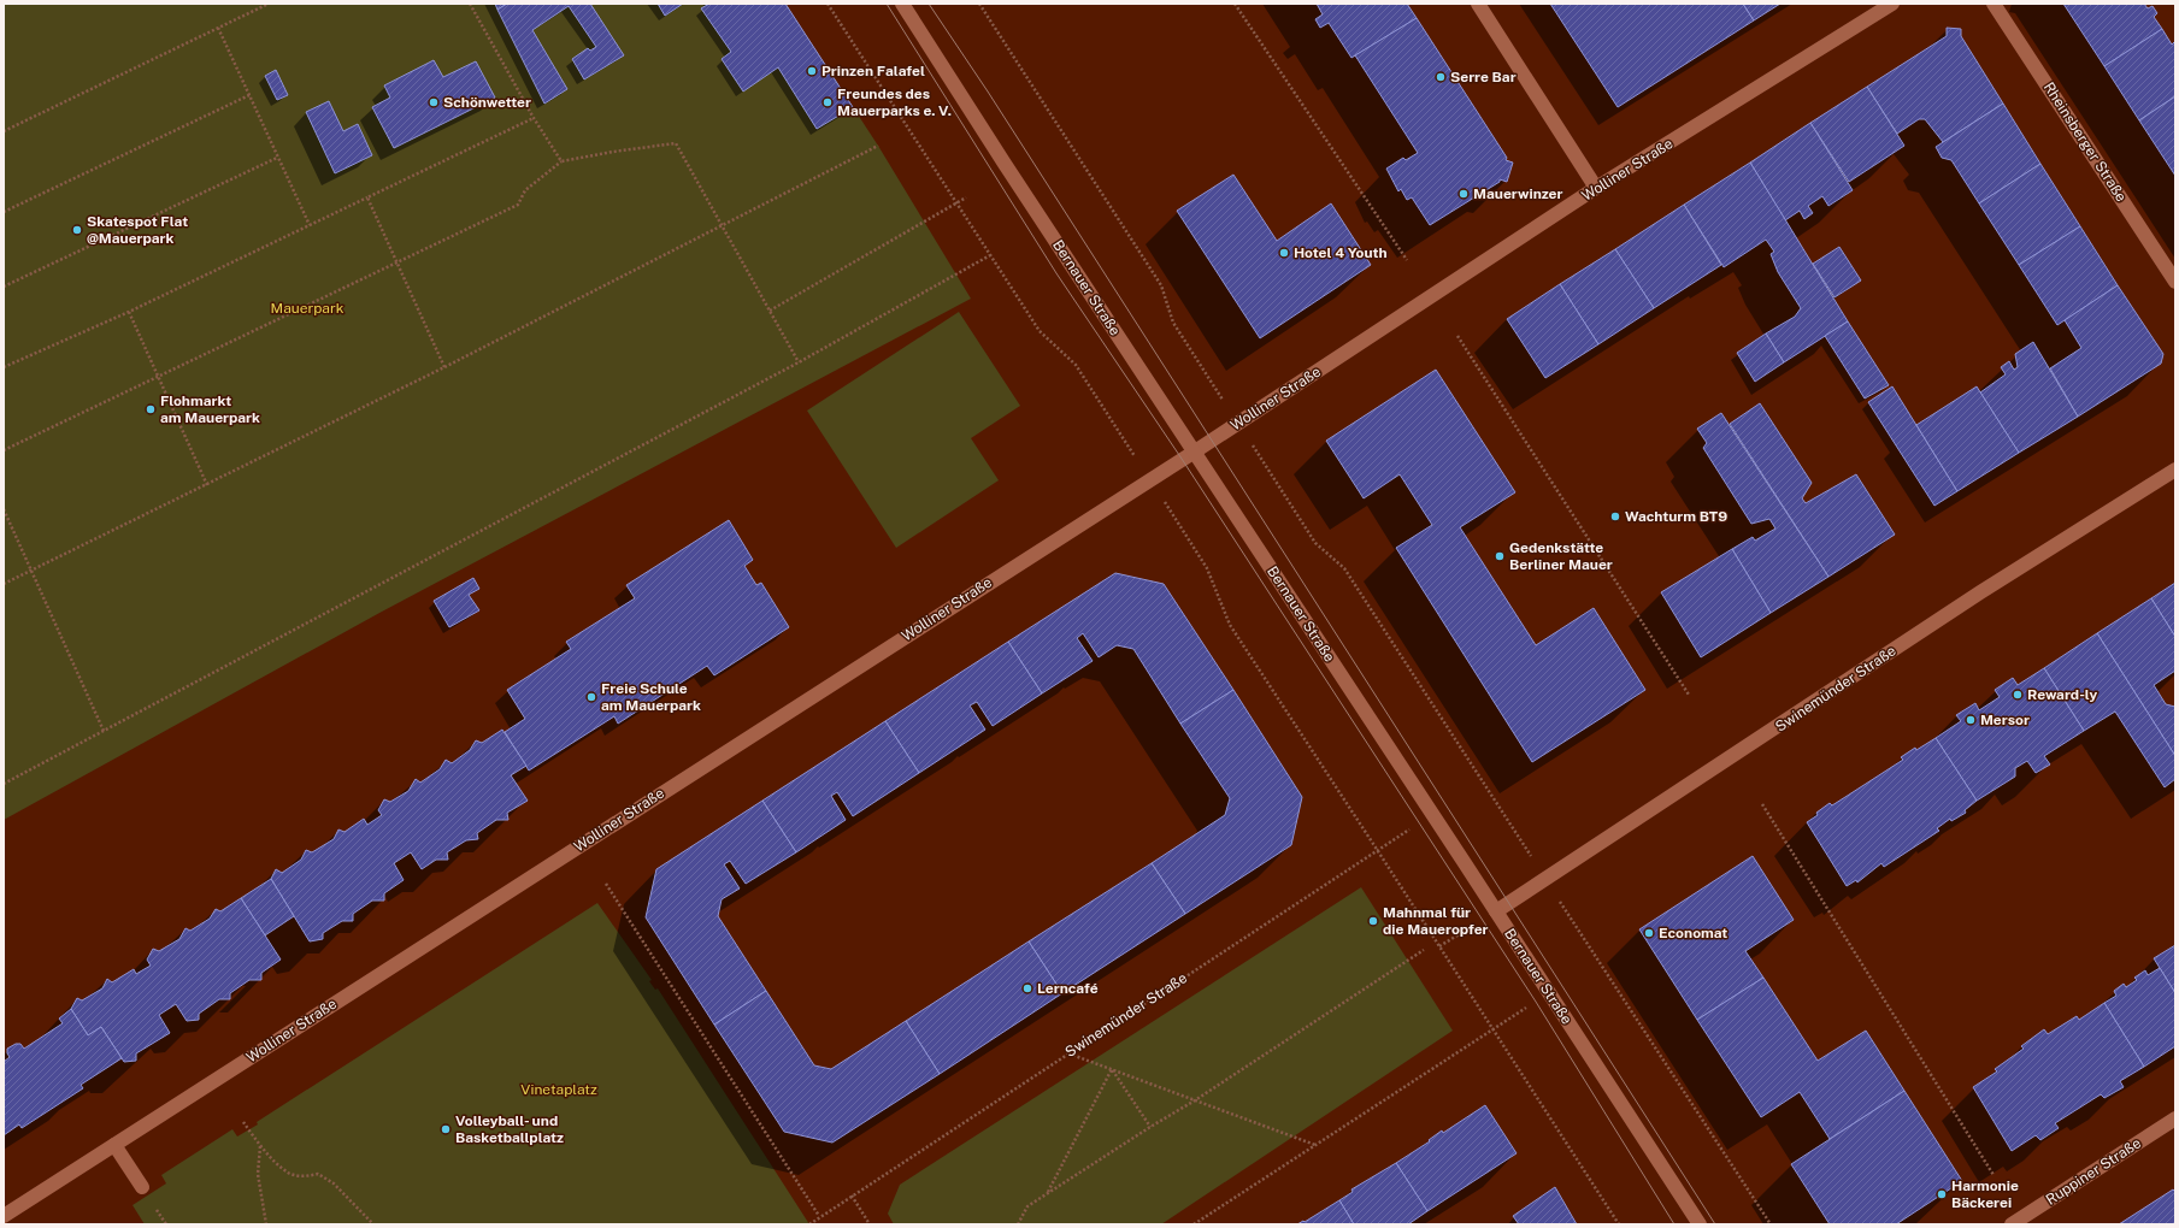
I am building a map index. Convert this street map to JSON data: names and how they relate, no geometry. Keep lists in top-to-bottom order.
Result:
{
  "streets": {
    "street": [
      "Rheinsberger Straße",
      "Wolliner Straße",
      "Bernauer Straße",
      "Swinemünder Straße",
      "Ruppiner Straße"
    ]
  },
  "crossings": [
    ["Wolliner Straße", "Bernauer Straße"],
    ["Bernauer Straße", "Swinemünder Straße"]
  ],
  "parks": ["Mauerpark", "Vinetaplatz"],
  "places": [
    "Prinzen Falafel",
    "Serre Bar",
    "Schönwetter",
    "Freundes des Mauerparks e. V.",
    "Mauerwinzer",
    "Skatespot Flat @Mauerpark",
    "Hotel 4 Youth",
    "Flohmarkt am Mauerpark",
    "Wachturm BT9",
    "Gedenkstätte Berliner Mauer",
    "Reward-ly",
    "Freie Schule am Mauerpark",
    "Mersor",
    "Mahnmal für die Maueropfer",
    "Economat",
    "Lerncafé",
    "Volleyball- und Basketballplatz",
    "Harmonie Bäckerei"
  ]
}
